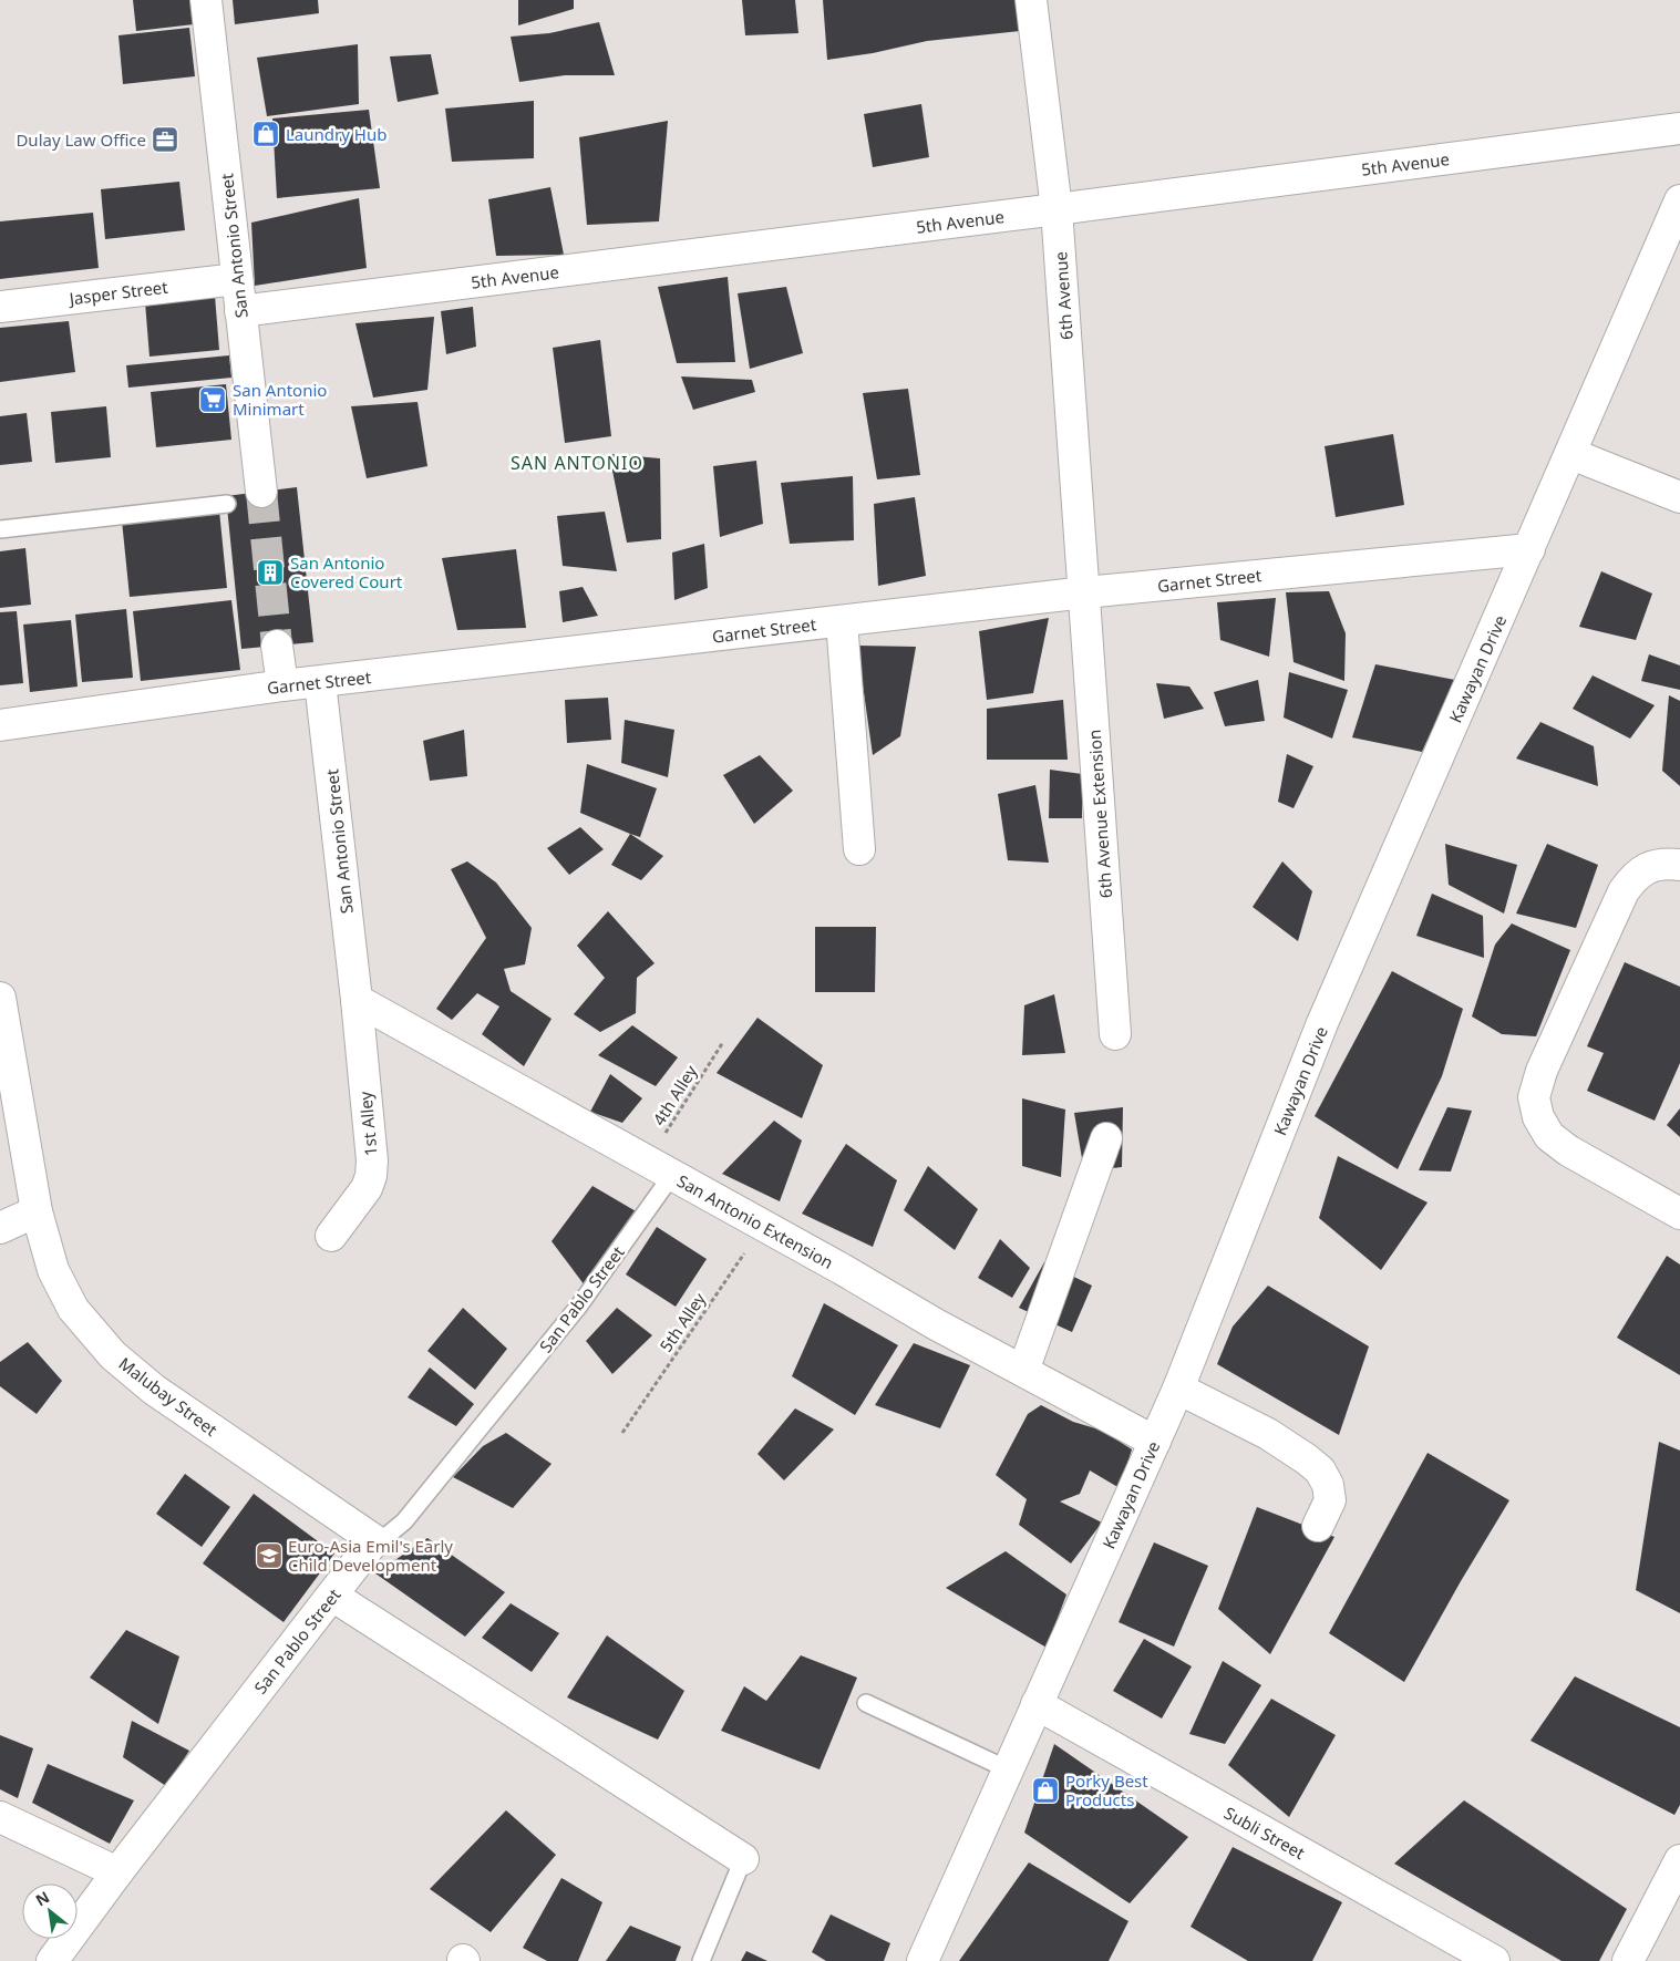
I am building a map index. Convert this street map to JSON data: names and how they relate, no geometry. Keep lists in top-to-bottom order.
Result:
{
  "streets": {
    "street": [
      "5th Avenue",
      "San Antonio Street",
      "Jasper Street",
      "6th Avenue",
      "Garnet Street",
      "Kawayan Drive",
      "6th Avenue Extension",
      "1st Alley",
      "San Antonio Extension",
      "San Pablo Street",
      "Malubay Street",
      "Subli Street"
    ],
    "path": ["4th Alley", "5th Alley"]
  },
  "crossings": [
    ["5th Avenue", "San Antonio Street"],
    ["5th Avenue", "6th Avenue"],
    ["San Antonio Street", "Jasper Street"],
    ["San Antonio Street", "Garnet Street"],
    ["San Antonio Street", "1st Alley"],
    ["San Antonio Street", "San Antonio Extension"],
    ["6th Avenue", "Garnet Street"],
    ["6th Avenue", "6th Avenue Extension"],
    ["Garnet Street", "Kawayan Drive"],
    ["Garnet Street", "6th Avenue Extension"],
    ["Kawayan Drive", "San Antonio Extension"],
    ["Kawayan Drive", "Subli Street"],
    ["4th Alley", "San Antonio Extension"],
    ["4th Alley", "San Pablo Street"],
    ["1st Alley", "San Antonio Extension"],
    ["San Antonio Extension", "San Pablo Street"],
    ["San Antonio Extension", "5th Alley"],
    ["San Pablo Street", "Malubay Street"]
  ],
  "districts": ["SAN ANTONIO"],
  "places": {
    "shop": ["Laundry Hub", "Porky Best Products"],
    "office": ["Dulay Law Office"],
    "supermarket": ["San Antonio Minimart"],
    "building": ["San Antonio Covered Court"],
    "school or university": ["Euro-Asia Emil's Early Child Development"]
  },
  "north": "top left"
}
